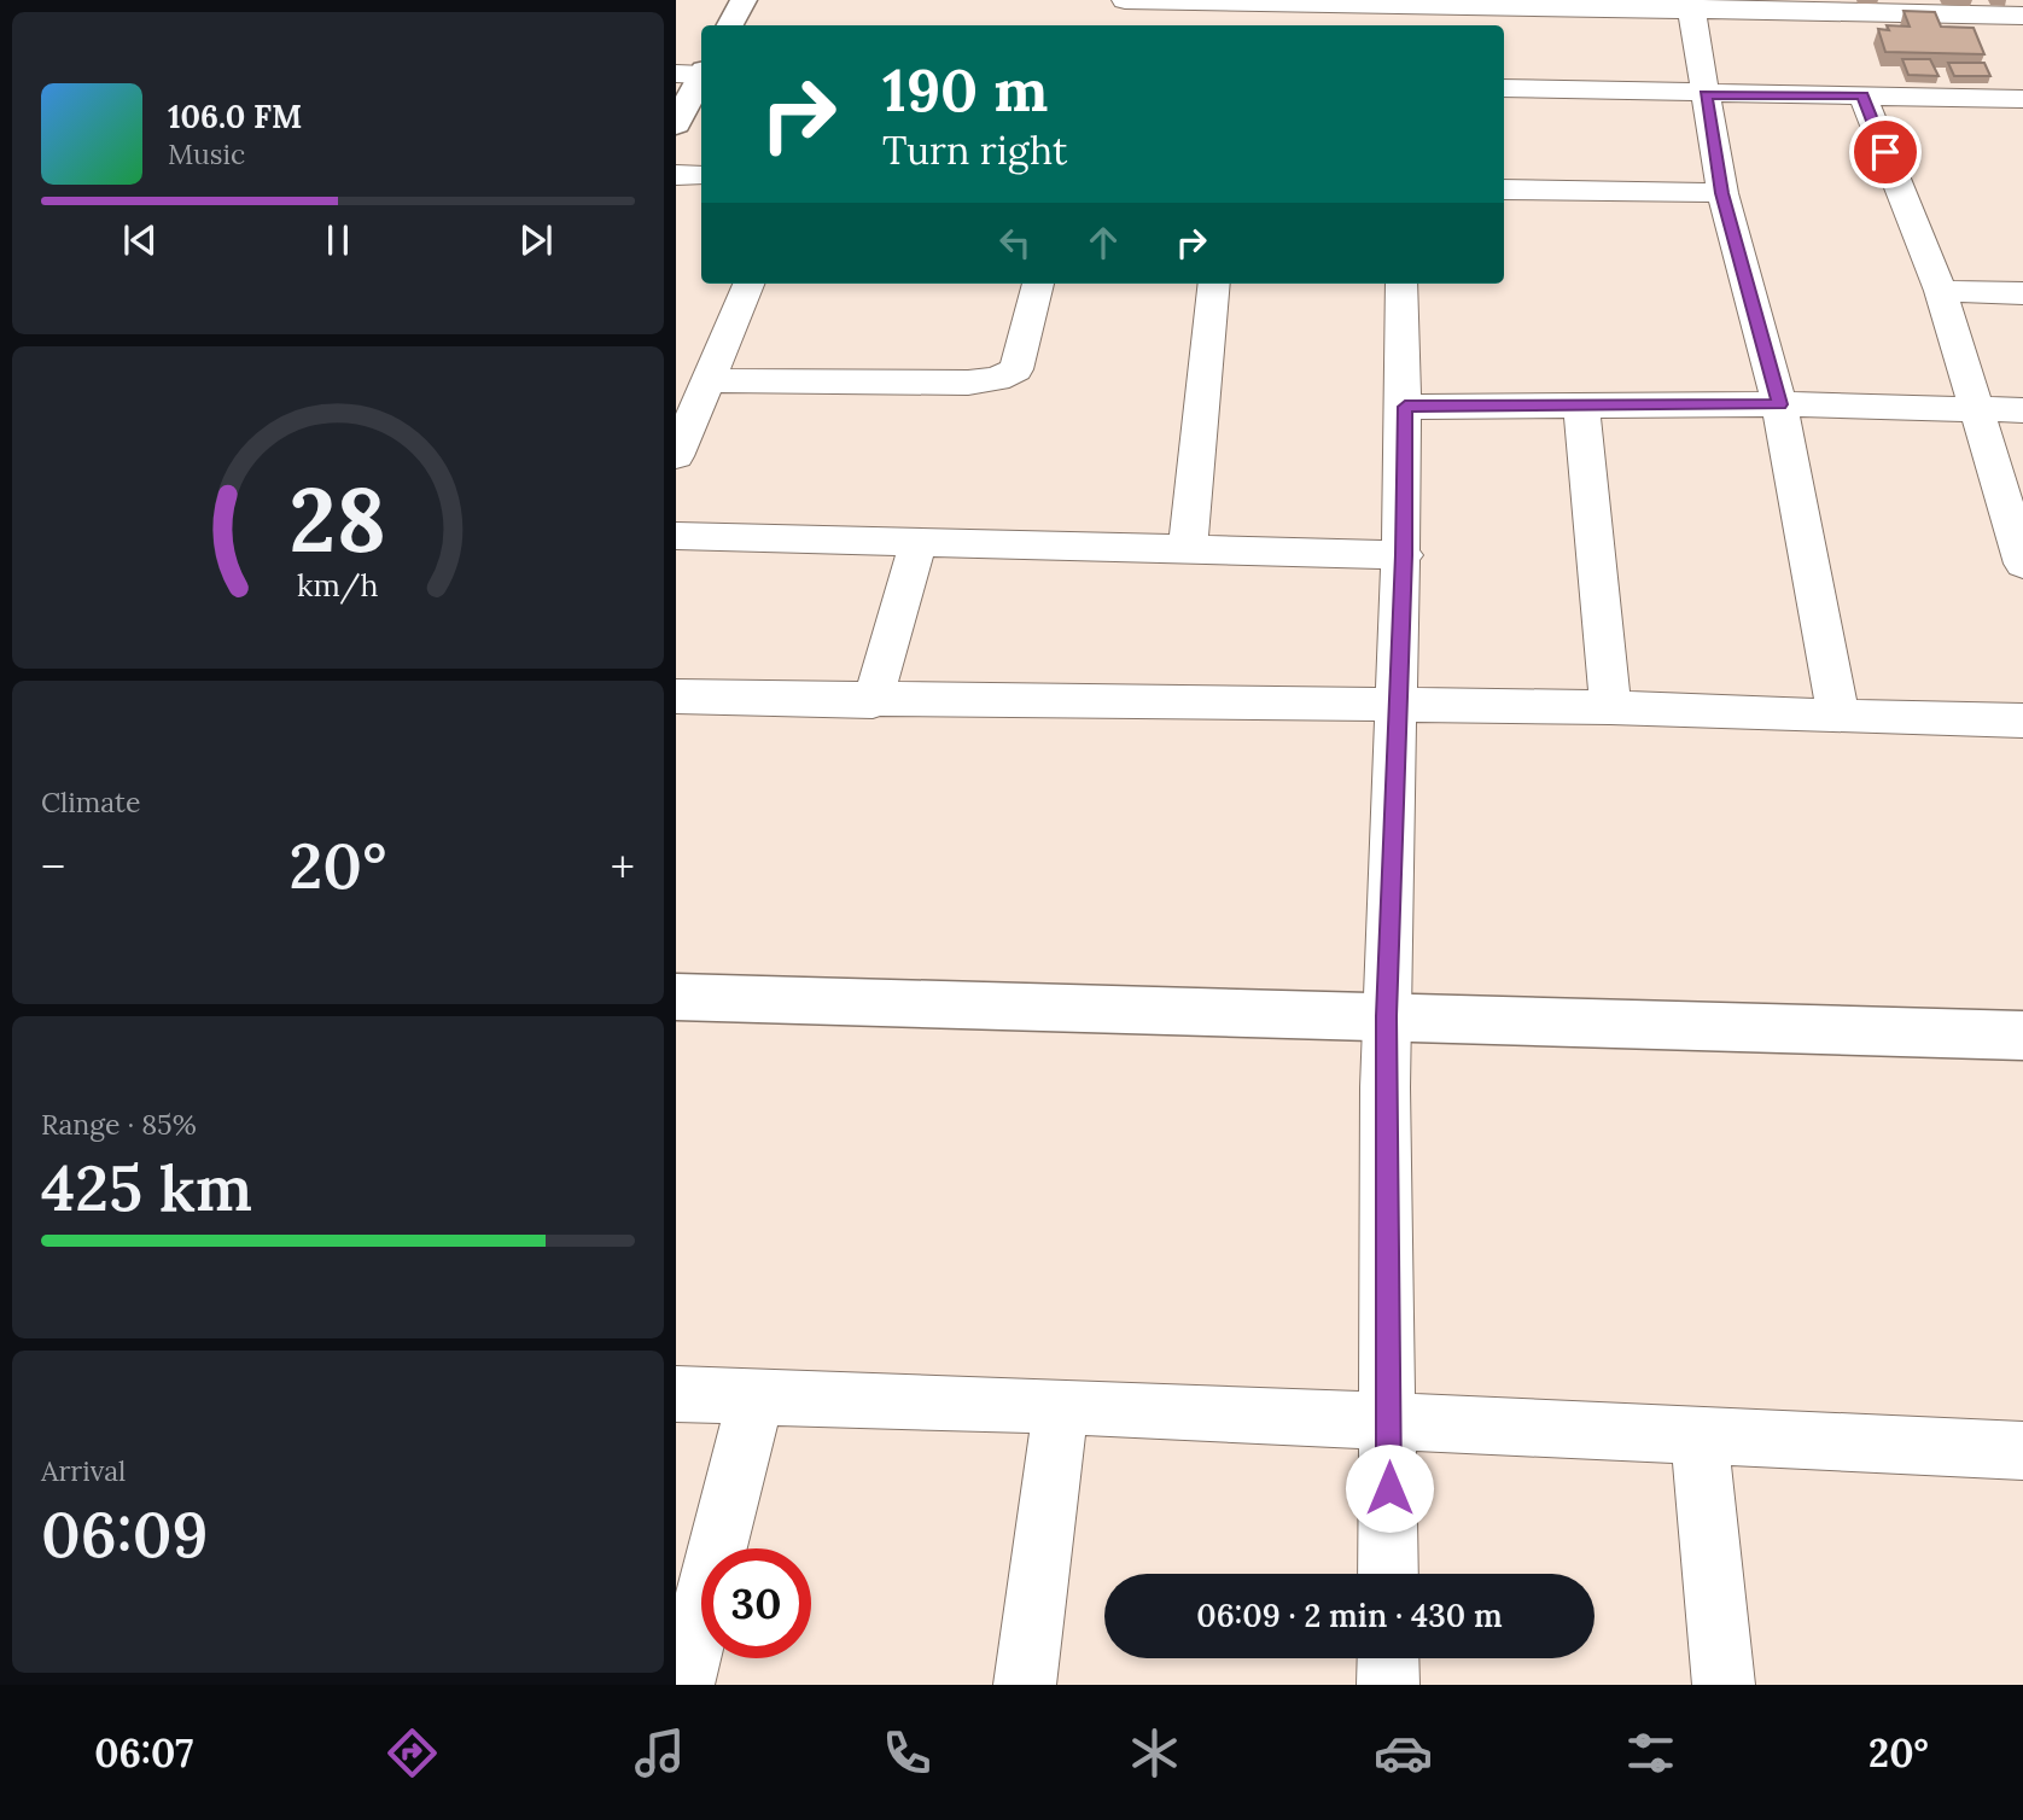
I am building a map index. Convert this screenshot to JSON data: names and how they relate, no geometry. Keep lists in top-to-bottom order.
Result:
{
  "page": {
    "turn": ["190 m", "Turn right"],
    "song": ["106.0 FM", "Music"],
    "tile": [
      "Climate",
      ["Range · 85%", "425 km"],
      ["Arrival", "06:09"]
    ],
    "heat": ["−", "20°", "+"],
    "limit": "30",
    "trip": "06:09 · 2 min · 430 m",
    "tabs": ["06:07", "20°"],
    "gauge": ["28", "km/h"]
  }
}
